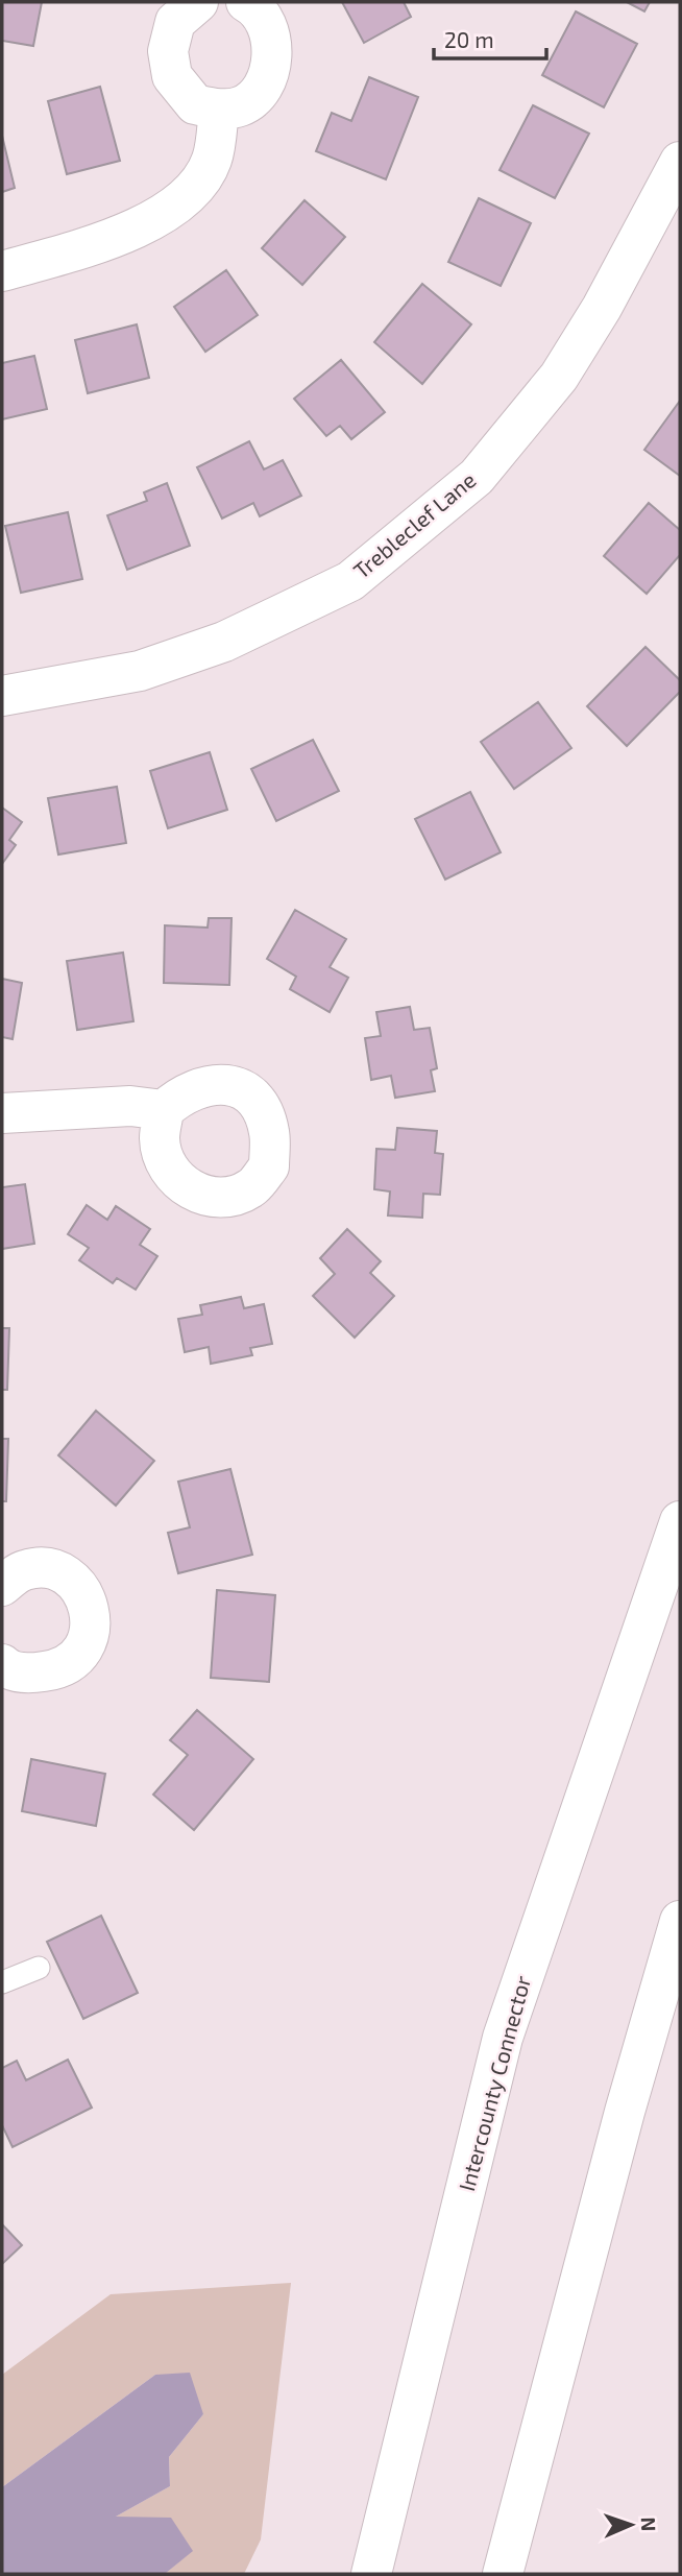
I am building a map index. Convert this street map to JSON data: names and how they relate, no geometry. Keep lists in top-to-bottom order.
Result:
{
  "streets": {
    "main road": ["Trebleclef Lane", "Intercounty Connector"]
  },
  "scale_bar": "20 m",
  "north": "right"
}
